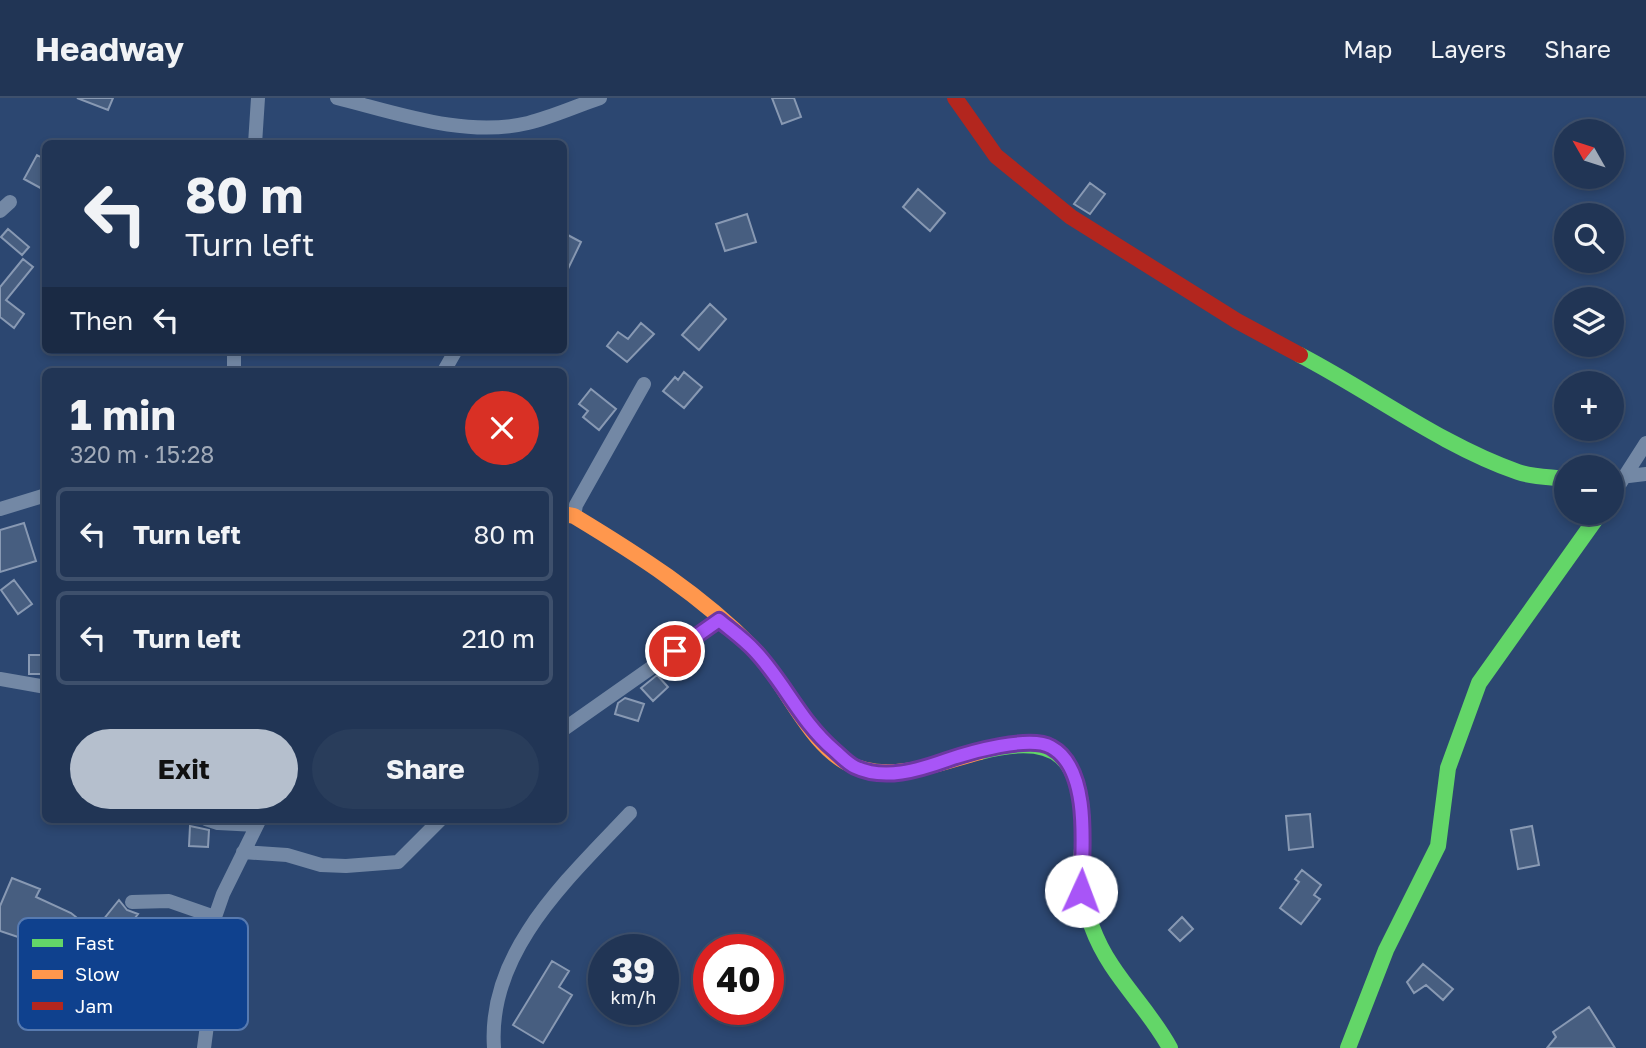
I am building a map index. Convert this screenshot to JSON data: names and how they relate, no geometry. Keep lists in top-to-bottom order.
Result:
{
  "legend": ["Fast", "Slow", "Jam"],
  "north": "top left",
  "page": {
    "header": "Headway",
    "nav": ["Map", "Layers", "Share"],
    "map_buttons": ["+", "−"],
    "turn": ["80 m", "Turn left"],
    "then": "Then",
    "heading": ["1 min", "320 m · 15:28"],
    "list": [
      {
        "name": "Turn left",
        "value": "80 m"
      },
      {
        "name": "Turn left",
        "value": "210 m"
      }
    ],
    "buttons": ["Exit", "Share"],
    "speed": "39 km/h",
    "limit": "40"
  }
}
